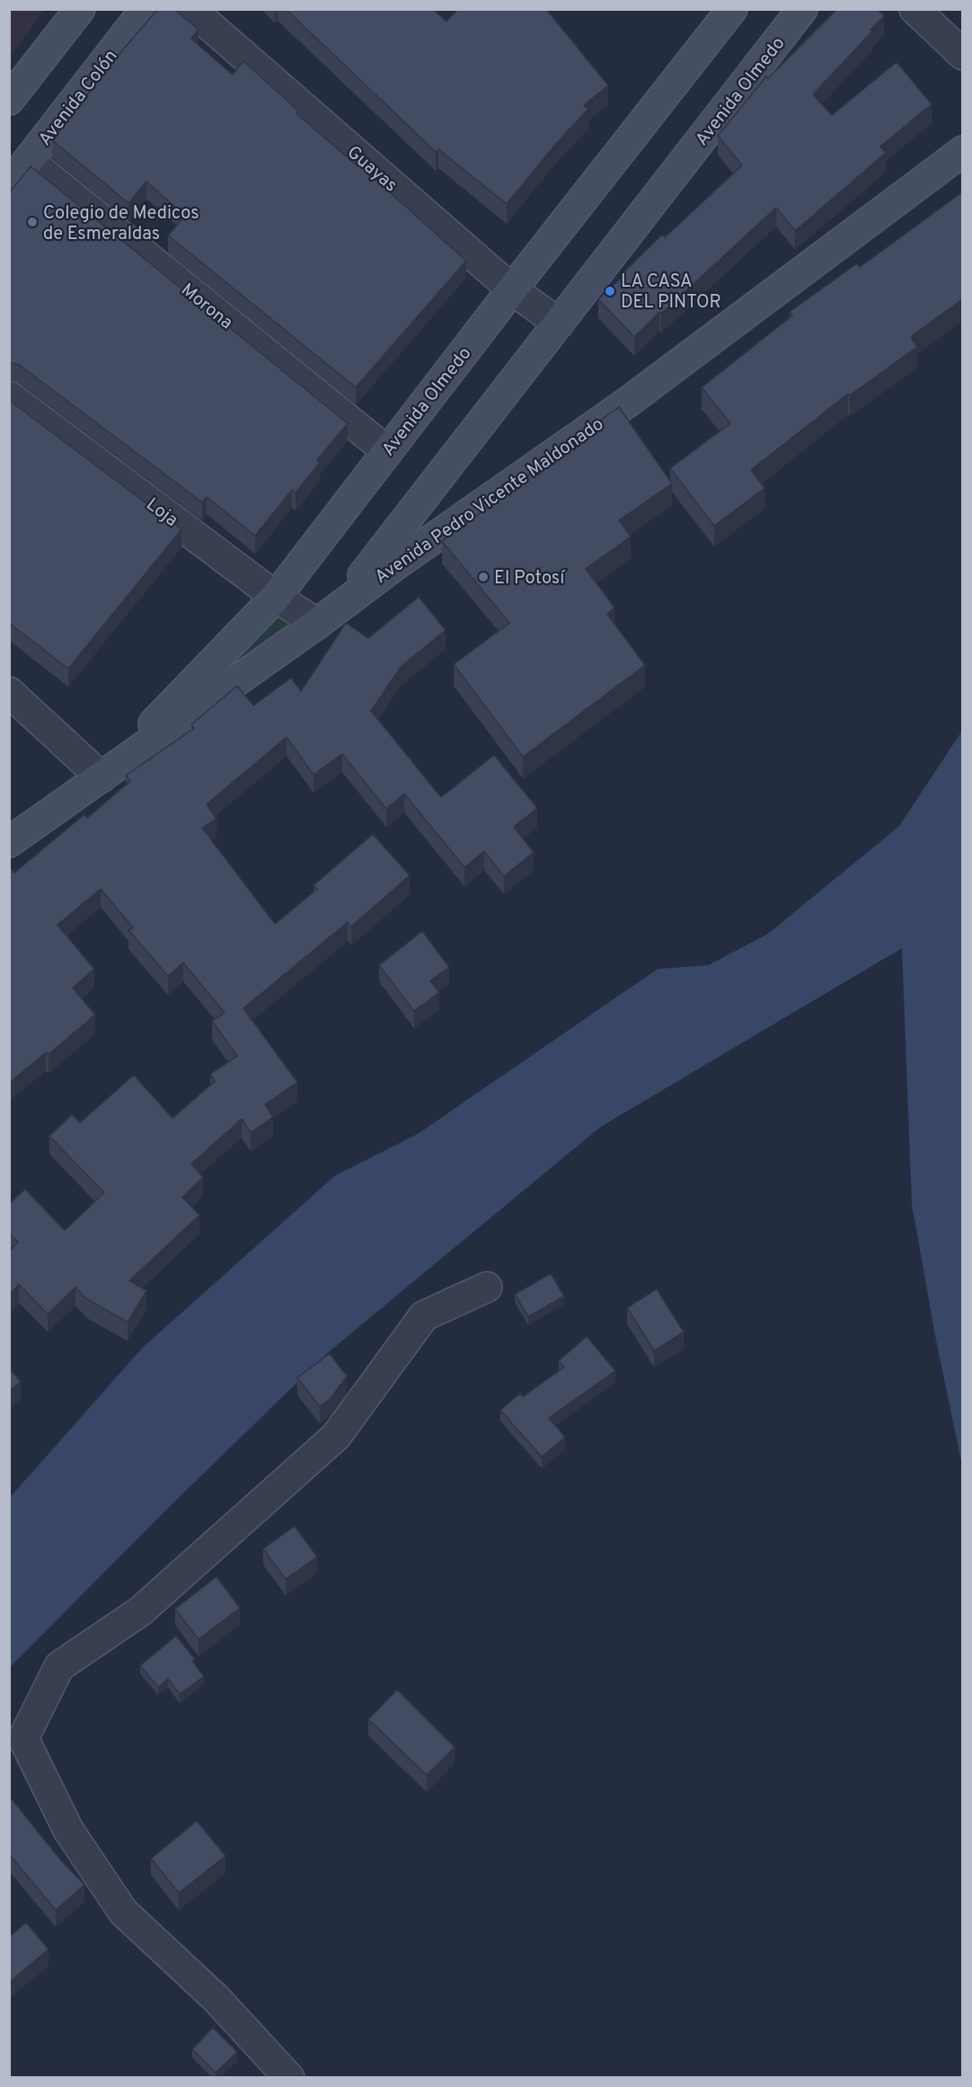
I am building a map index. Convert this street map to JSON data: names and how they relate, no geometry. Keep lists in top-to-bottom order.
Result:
{
  "streets": {
    "street": [
      "Avenida Olmedo",
      "Avenida Colón",
      "Guayas",
      "Morona",
      "Avenida Pedro Vicente Maldonado",
      "Loja"
    ]
  },
  "crossings": [
    ["Avenida Olmedo", "Guayas"],
    ["Avenida Olmedo", "Morona"],
    ["Avenida Olmedo", "Avenida Pedro Vicente Maldonado"],
    ["Avenida Olmedo", "Loja"],
    ["Avenida Colón", "Morona"],
    ["Avenida Pedro Vicente Maldonado", "Loja"]
  ],
  "places": ["Colegio de Medicos de Esmeraldas", "LA CASA DEL PINTOR", "El Potosí"]
}
